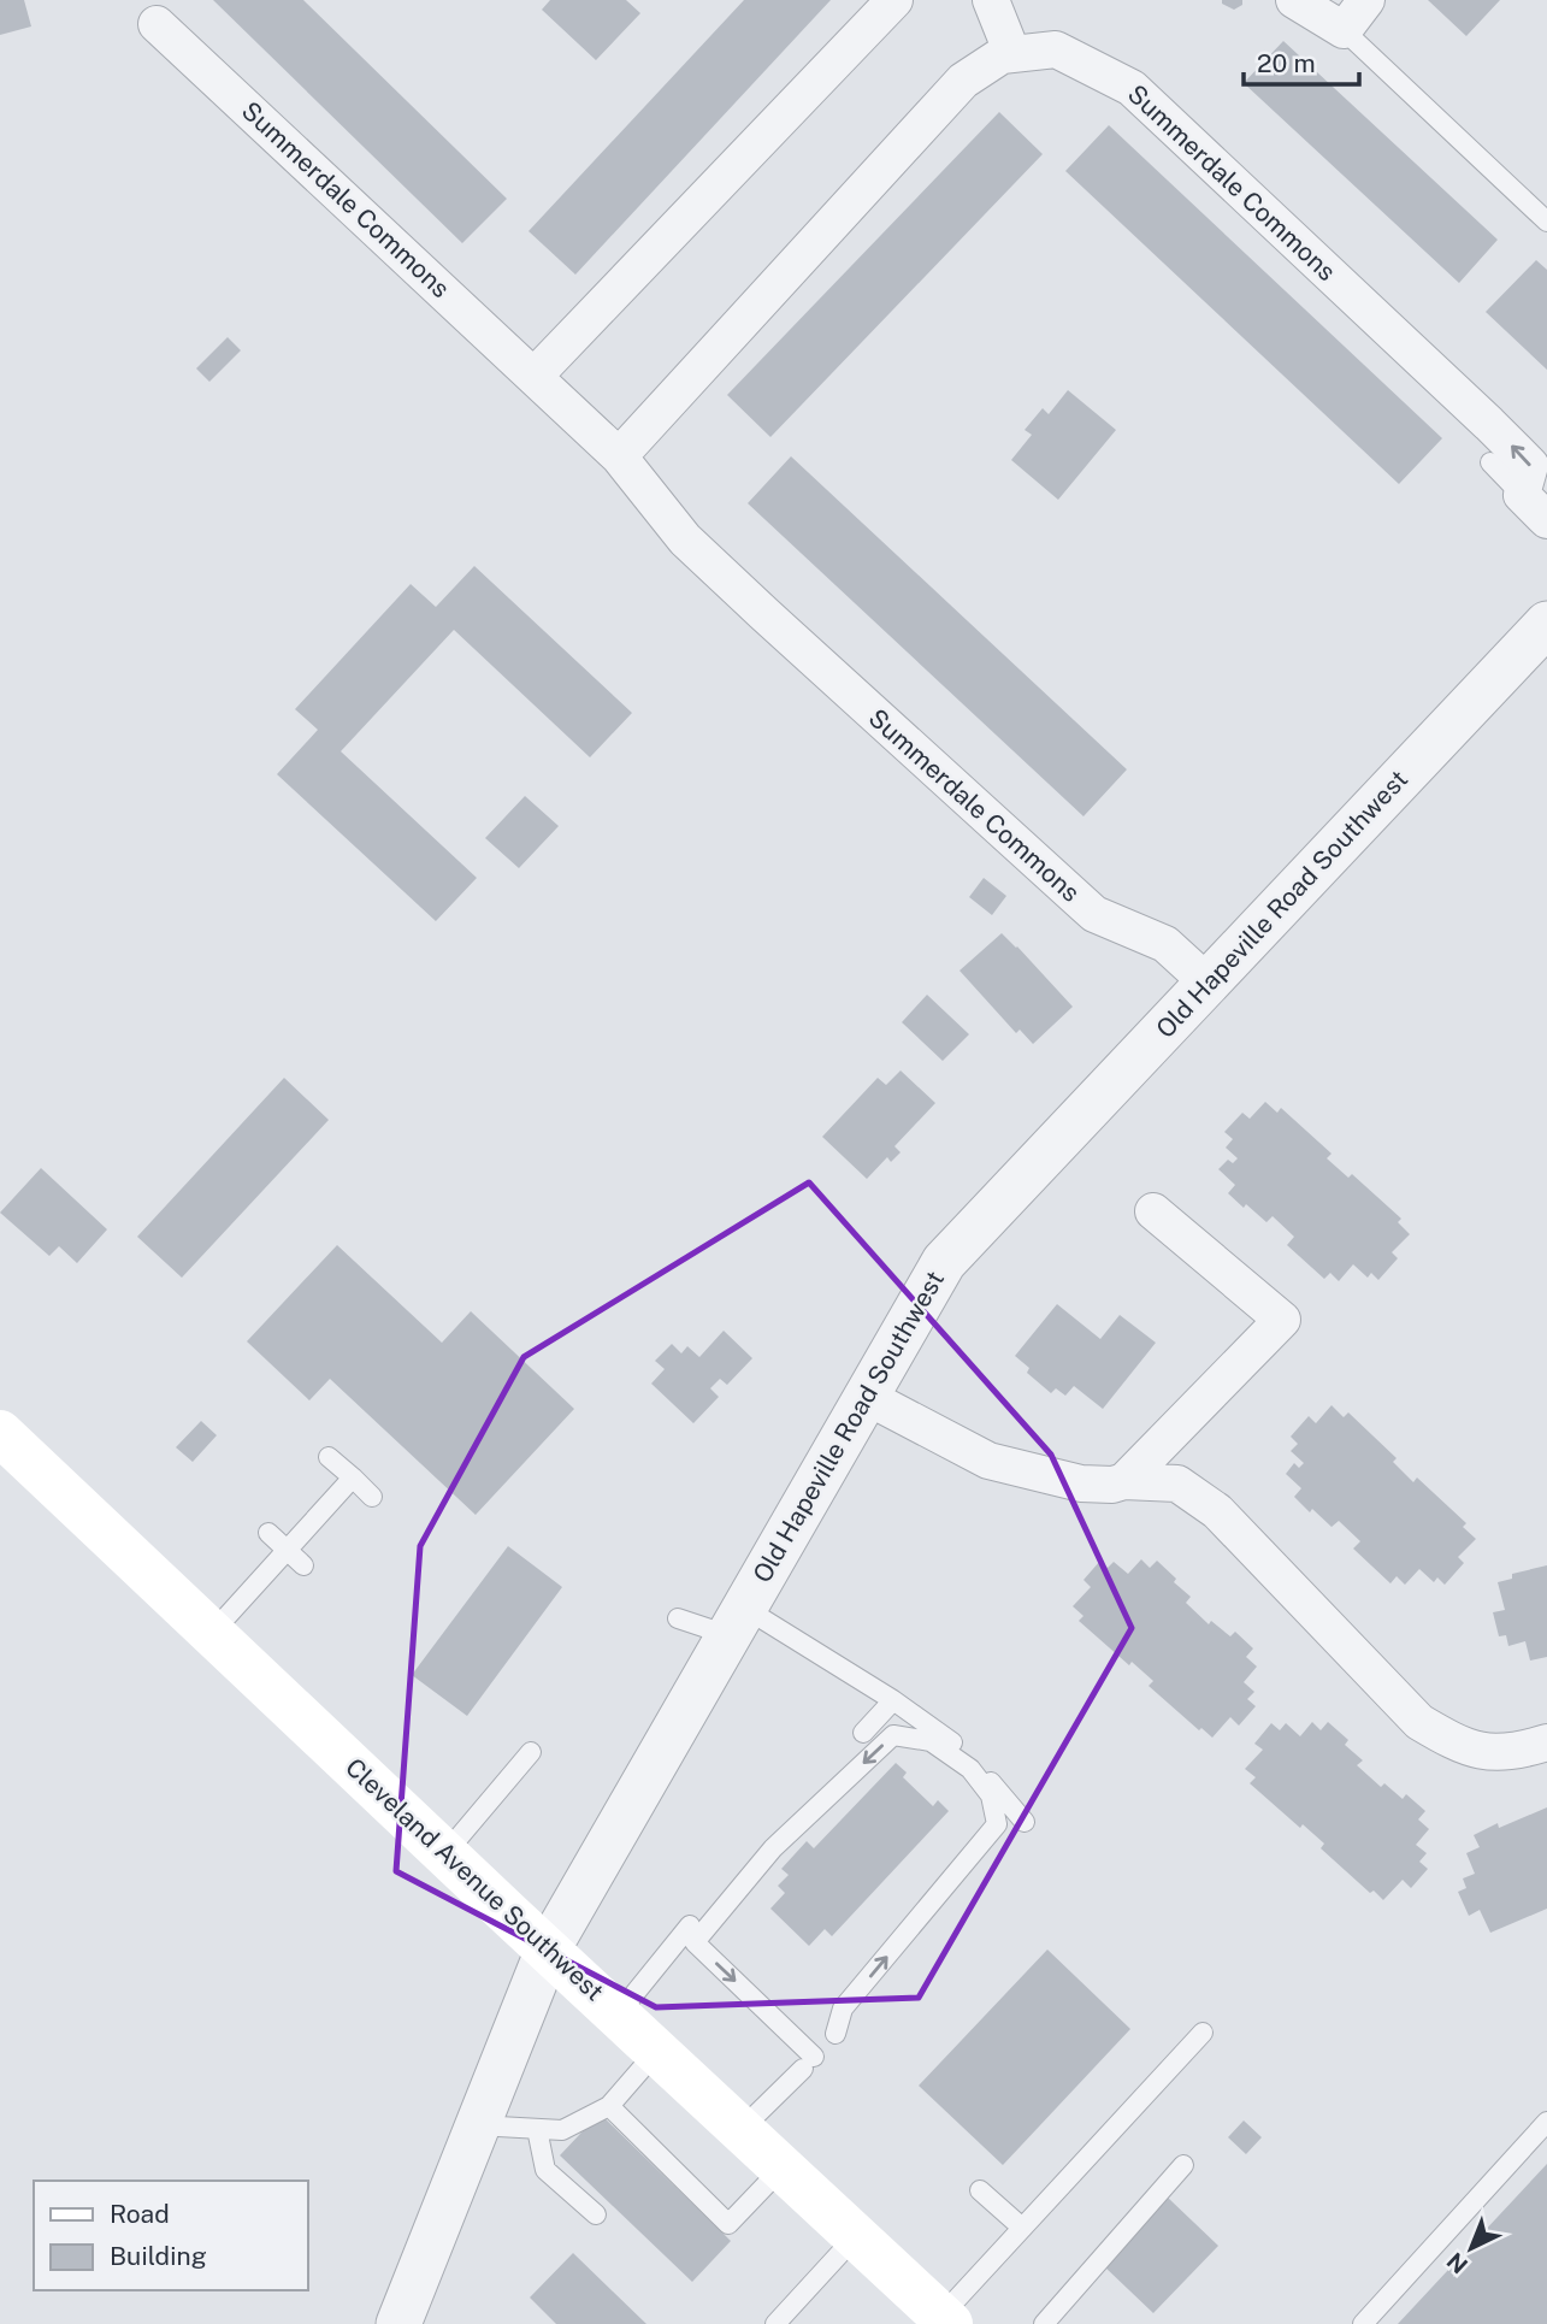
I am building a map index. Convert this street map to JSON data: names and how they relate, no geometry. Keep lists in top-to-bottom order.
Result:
{
  "streets": {
    "main road": ["Cleveland Avenue Southwest"],
    "street": ["Summerdale Commons", "Old Hapeville Road Southwest"]
  },
  "crossings": [
    ["Summerdale Commons", "Old Hapeville Road Southwest"],
    ["Old Hapeville Road Southwest", "Cleveland Avenue Southwest"]
  ],
  "legend": ["Road", "Building"],
  "scale_bar": "20 m",
  "north": "bottom left"
}
